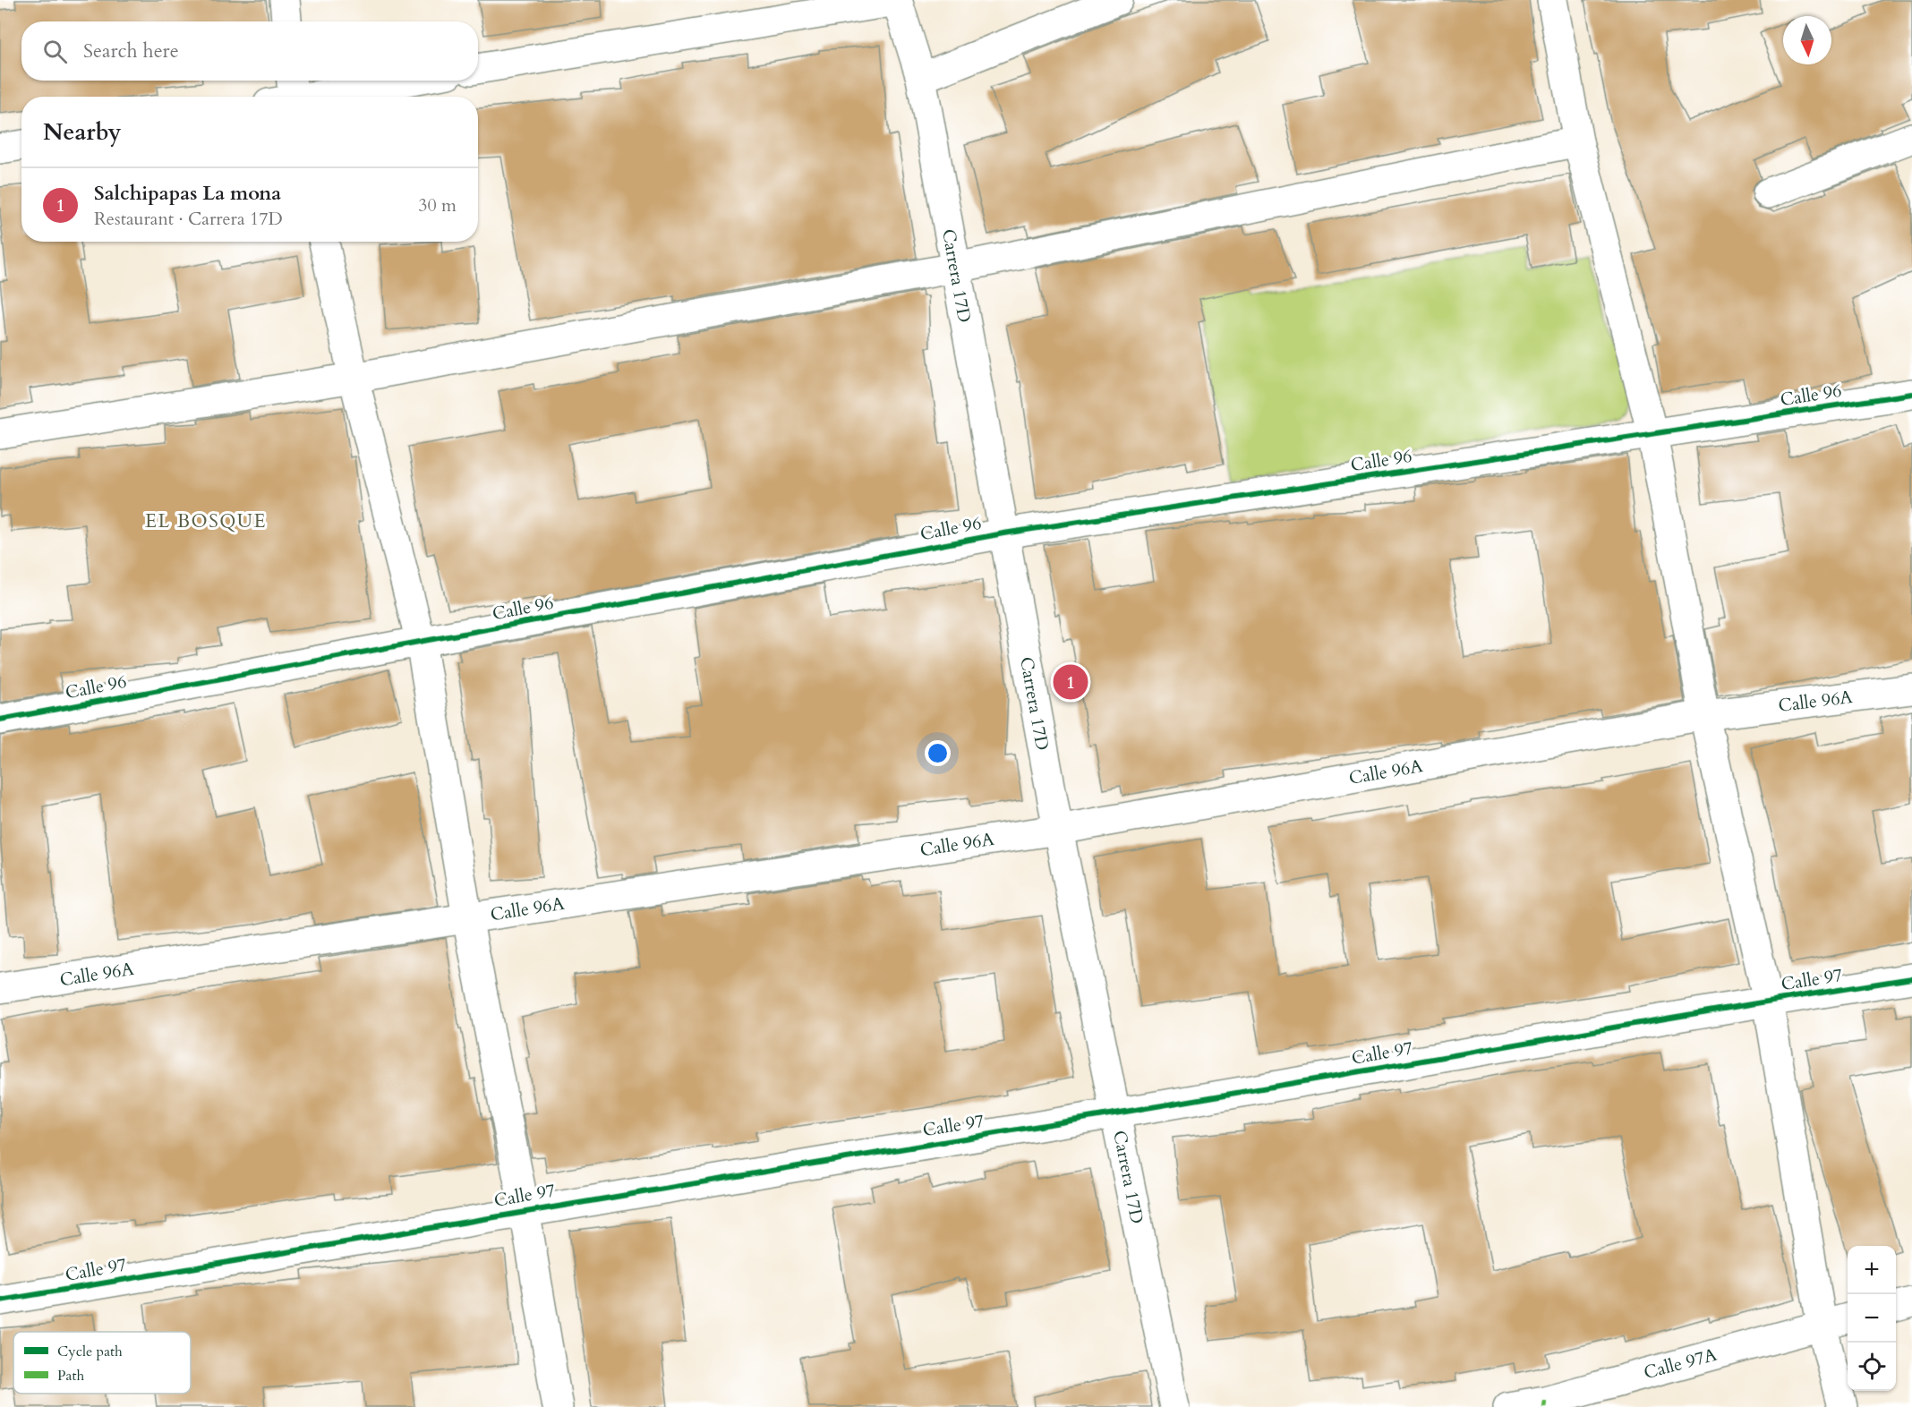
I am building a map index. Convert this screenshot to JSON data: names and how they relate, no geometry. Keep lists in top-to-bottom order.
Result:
{
  "streets": {
    "street": [
      "Carrera 17D",
      "Calle 96",
      "Calle 96A",
      "Calle 97",
      "Calle 97A"
    ]
  },
  "crossings": [
    ["Carrera 17D", "Calle 96"],
    ["Carrera 17D", "Calle 96A"],
    ["Carrera 17D", "Calle 97"]
  ],
  "districts": ["EL BOSQUE"],
  "legend": ["Cycle path", "Path"],
  "north": "bottom",
  "page": {
    "search": "Search here",
    "heading": "Nearby",
    "list": [
      {
        "mark": "1",
        "name": "Salchipapas La mona",
        "note": "Restaurant · Carrera 17D",
        "value": "30 m"
      }
    ],
    "pins": "1",
    "map_buttons": ["+", "−"]
  }
}
